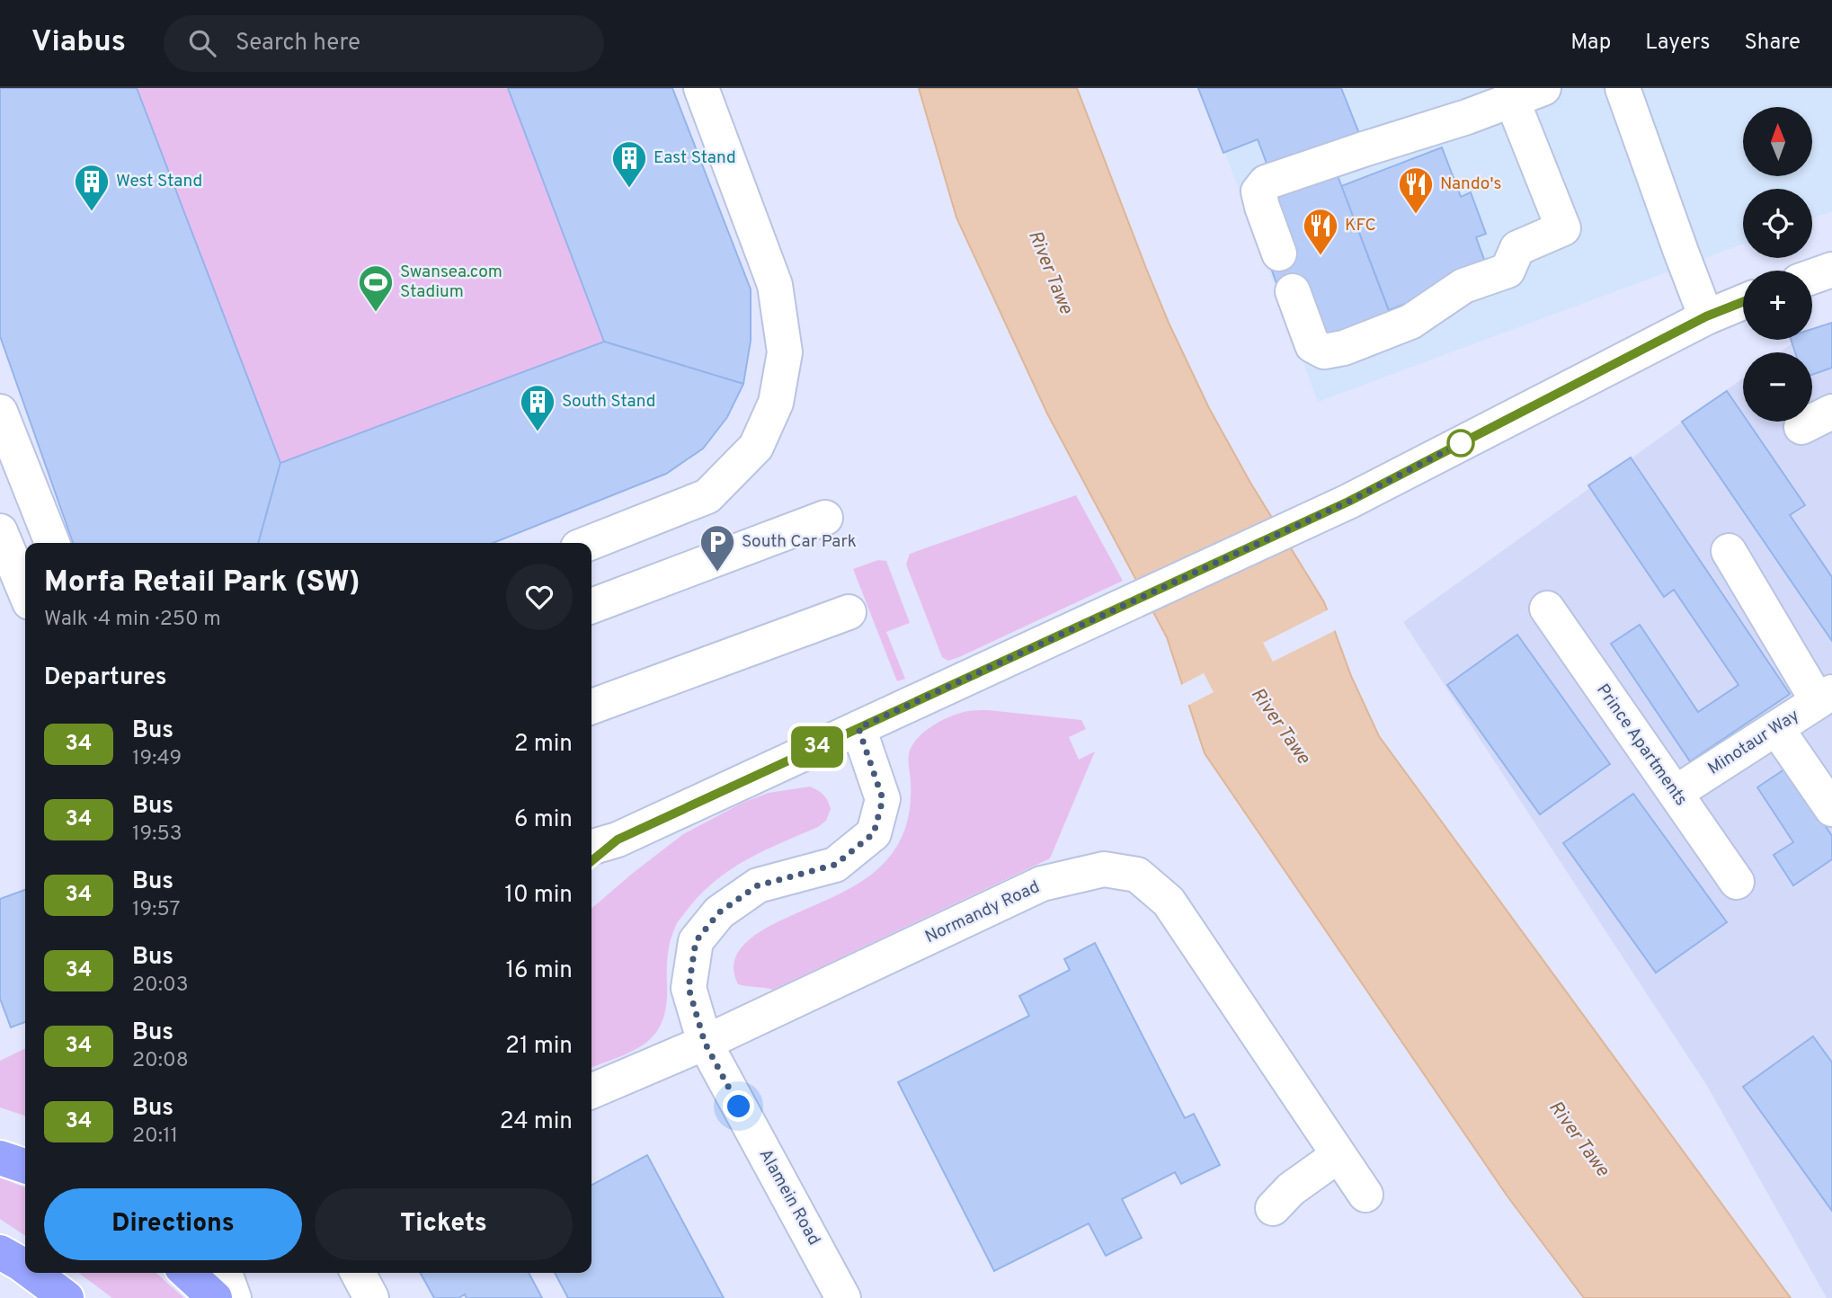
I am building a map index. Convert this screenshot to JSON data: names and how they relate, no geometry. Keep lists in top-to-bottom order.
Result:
{
  "streets": {
    "street": [
      "Minotaur Way",
      "Prince Apartments",
      "Normandy Road",
      "Alamein Road"
    ]
  },
  "crossings": [
    ["Minotaur Way", "Prince Apartments"],
    ["Normandy Road", "Alamein Road"]
  ],
  "water": ["River Tawe"],
  "places": {
    "building": ["East Stand", "West Stand", "South Stand"],
    "restaurant": ["Nando's", "KFC"],
    "sports": ["Swansea.com Stadium"],
    "parking": ["South Car Park"]
  },
  "lines": ["bus line 34"],
  "north": "top",
  "page": {
    "header": "Viabus",
    "search": "Search here",
    "nav": ["Map", "Layers", "Share"],
    "on_map": "34",
    "map_buttons": ["+", "−"],
    "heading": [
      ["Morfa Retail Park (SW)", "Walk · 4 min · 250 m"],
      "Departures"
    ],
    "list": [
      {
        "mark": "34",
        "name": "Bus",
        "note": "19:49",
        "value": "2 min"
      },
      {
        "mark": "34",
        "name": "Bus",
        "note": "19:53",
        "value": "6 min"
      },
      {
        "mark": "34",
        "name": "Bus",
        "note": "19:57",
        "value": "10 min"
      },
      {
        "mark": "34",
        "name": "Bus",
        "note": "20:03",
        "value": "16 min"
      },
      {
        "mark": "34",
        "name": "Bus",
        "note": "20:08",
        "value": "21 min"
      },
      {
        "mark": "34",
        "name": "Bus",
        "note": "20:11",
        "value": "24 min"
      }
    ],
    "buttons": ["Directions", "Tickets"]
  }
}
